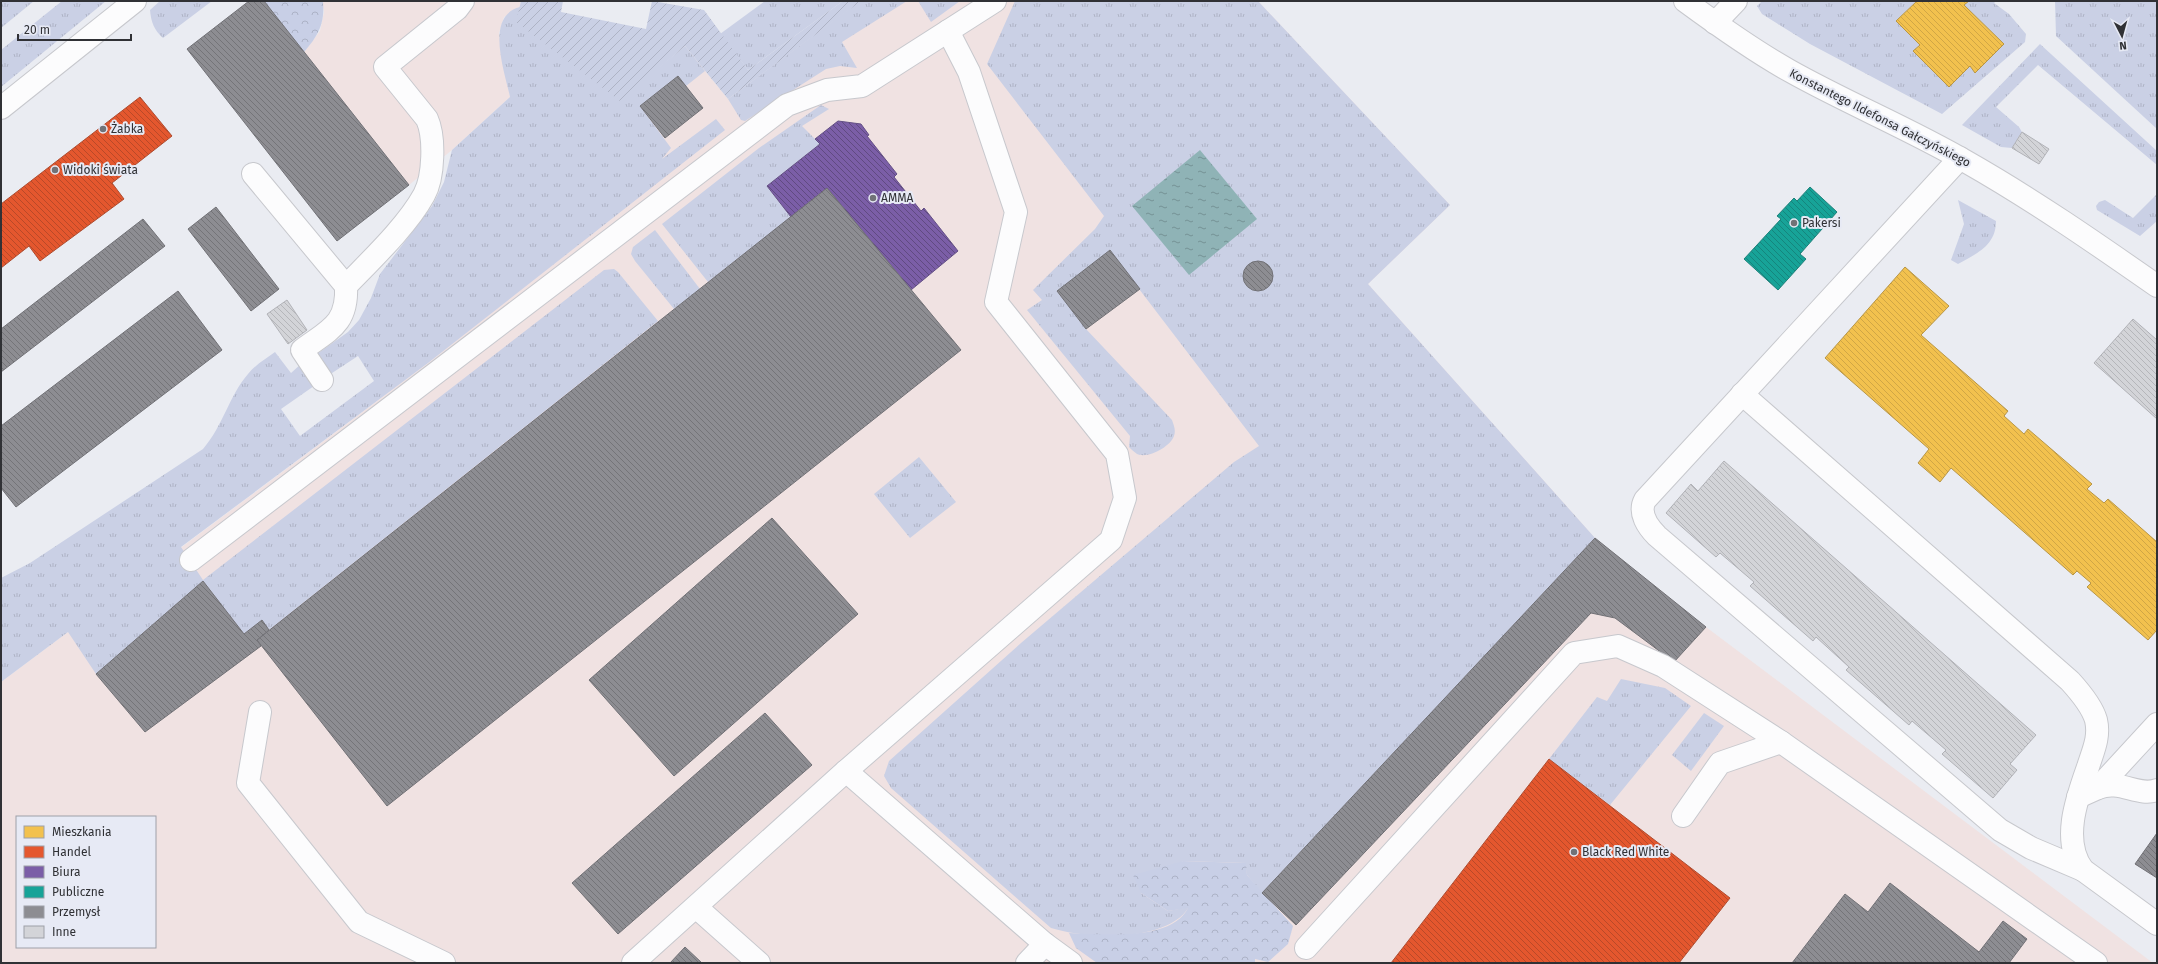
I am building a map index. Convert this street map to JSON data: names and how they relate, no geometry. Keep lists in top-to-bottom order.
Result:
{
  "streets": {
    "street": ["Konstantego Ildefonsa Gałczyńskiego"]
  },
  "places": [
    "Żabka",
    "Widoki świata",
    "AMMA",
    "Pakersi",
    "Black Red White"
  ],
  "legend": [
    "Mieszkania",
    "Handel",
    "Biura",
    "Publiczne",
    "Przemysł",
    "Inne"
  ],
  "scale_bar": "20 m",
  "north": "bottom"
}
